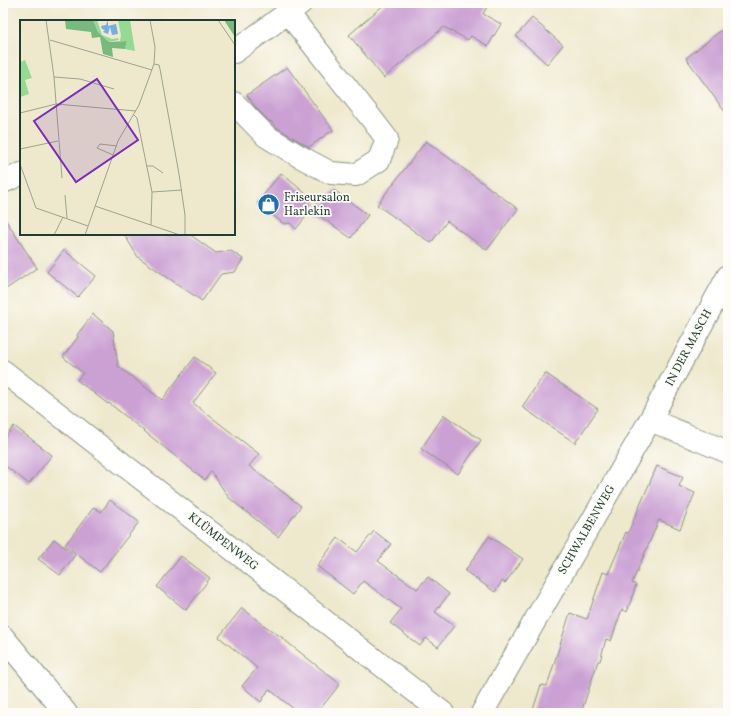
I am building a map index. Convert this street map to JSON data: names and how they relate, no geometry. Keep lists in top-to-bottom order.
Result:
{
  "streets": {
    "street": ["IN DER MASCH", "SCHWALBENWEG", "KLÜMPENWEG"]
  },
  "crossings": [
    ["IN DER MASCH", "SCHWALBENWEG"]
  ],
  "places": {
    "shop": ["Friseursalon Harlekin"]
  }
}
